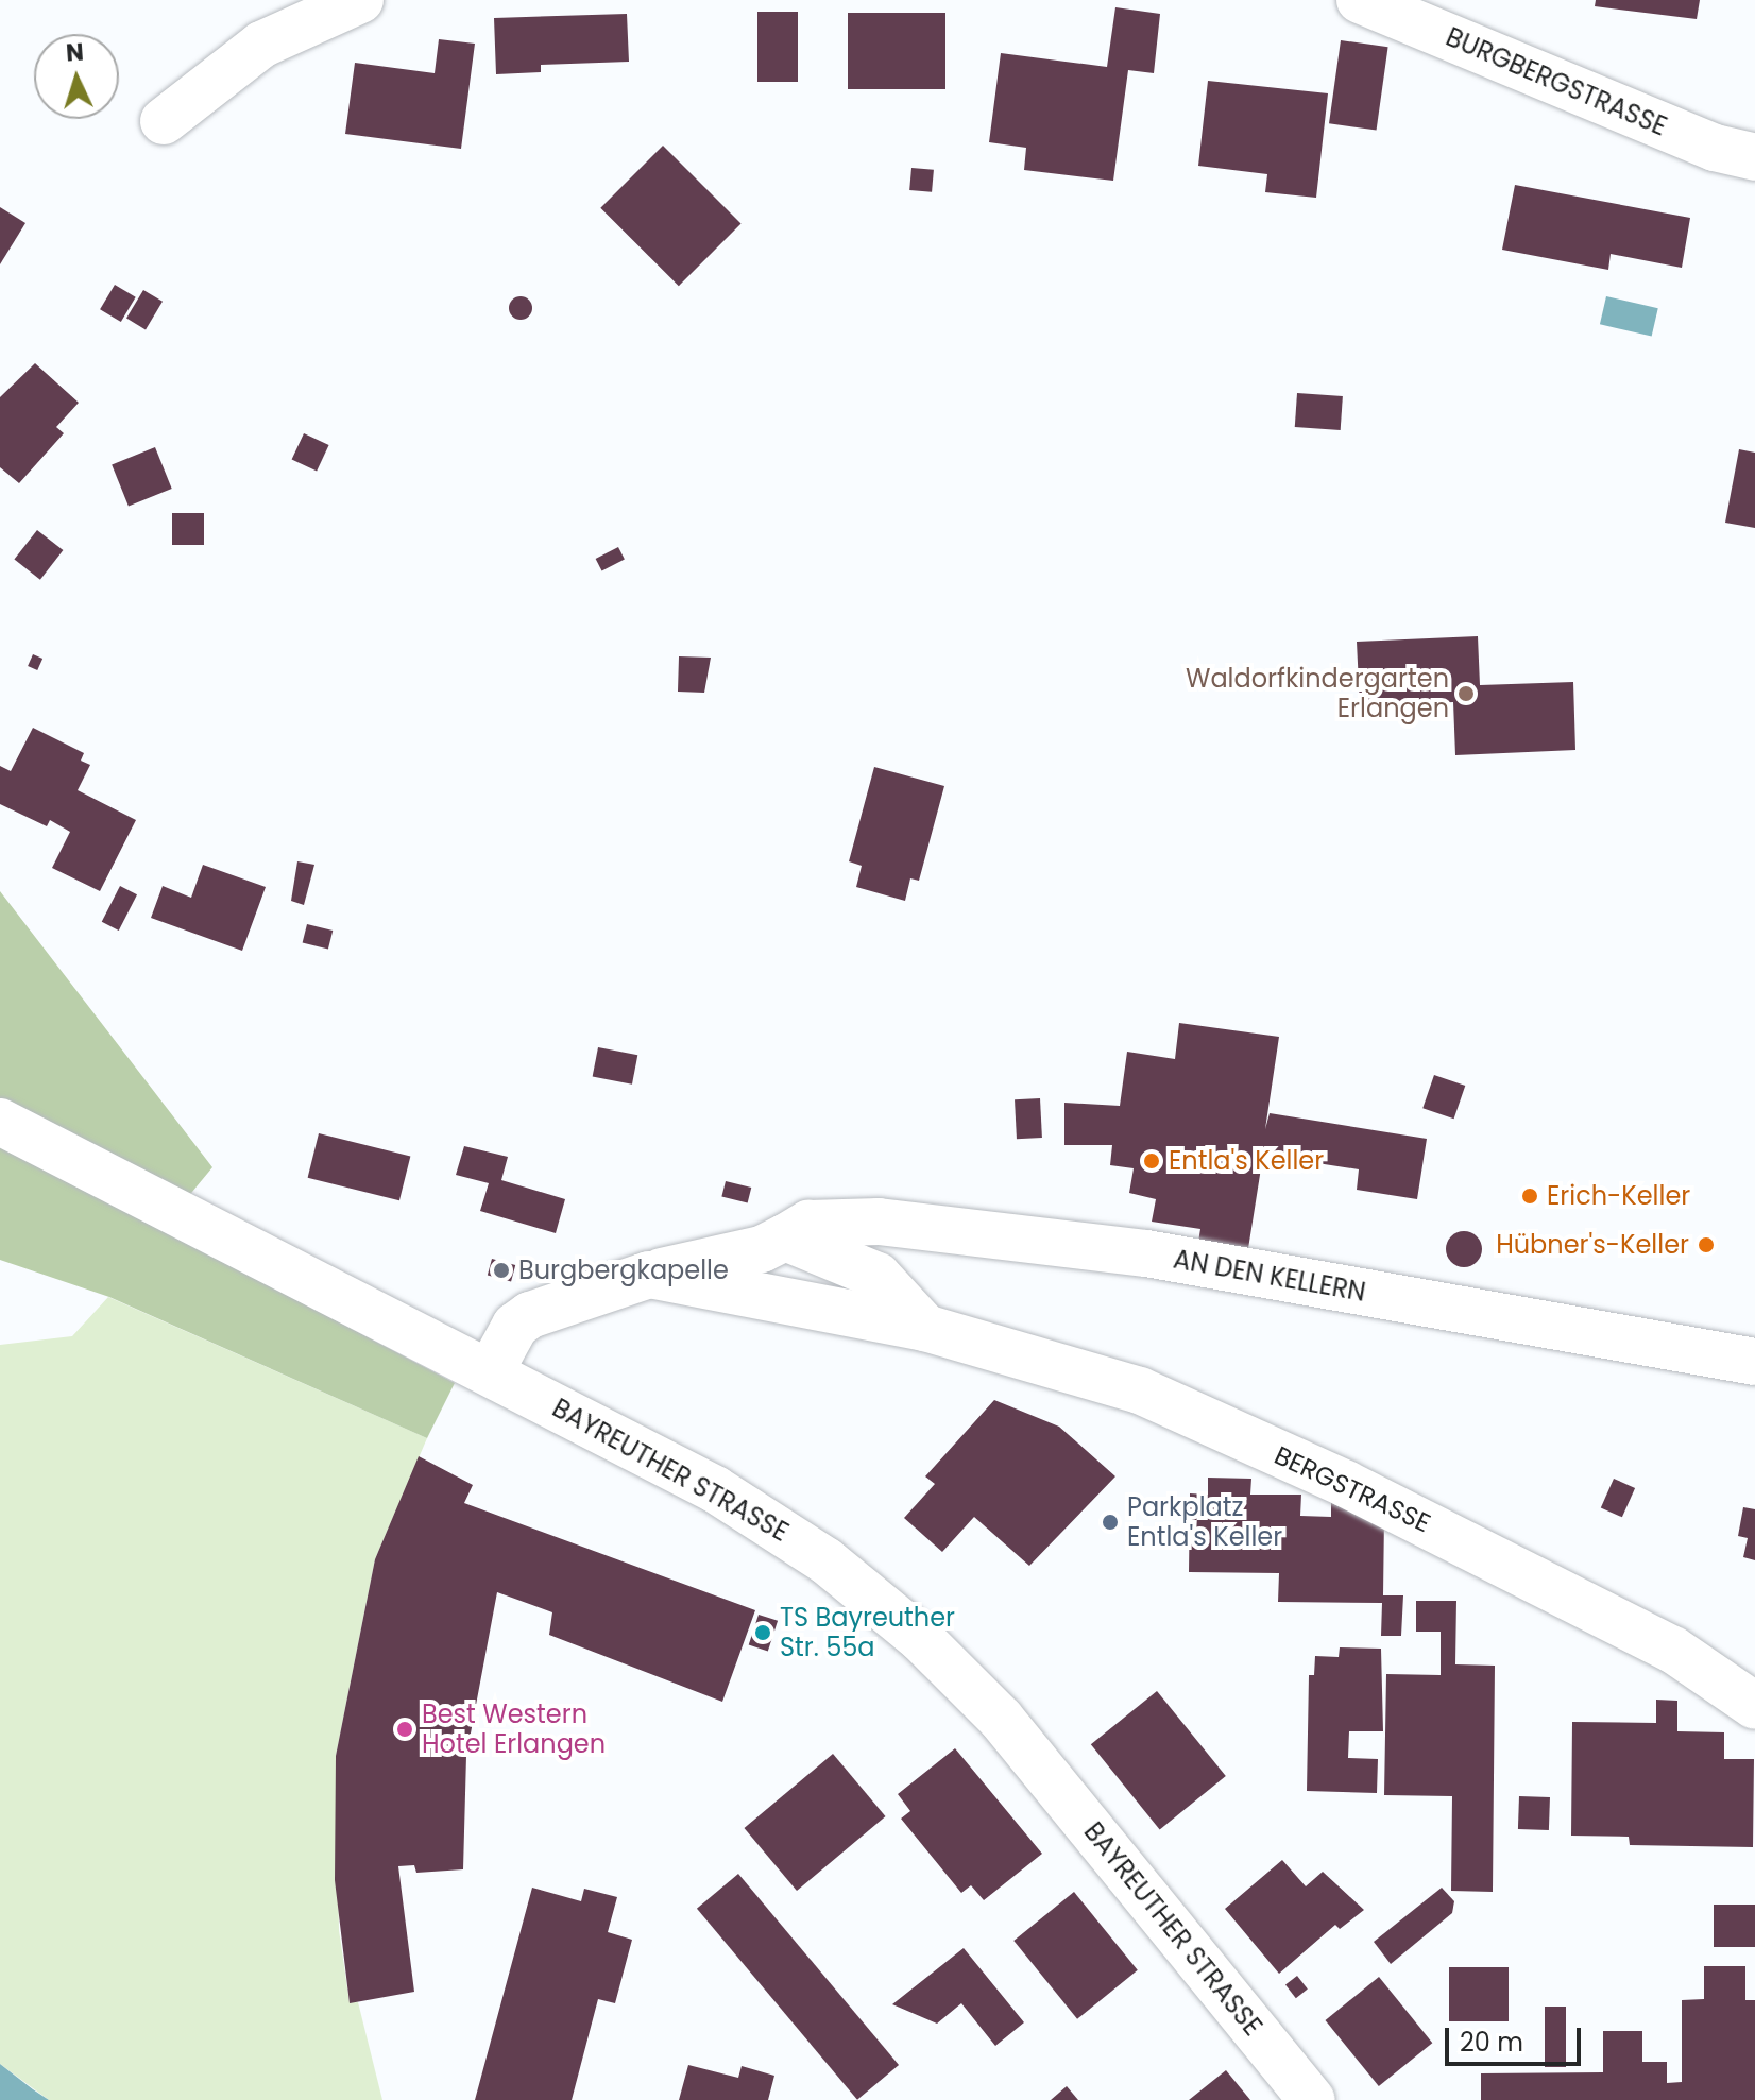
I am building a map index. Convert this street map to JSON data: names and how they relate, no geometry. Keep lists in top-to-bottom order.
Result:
{
  "streets": {
    "street": [
      "BURGBERGSTRASSE",
      "AN DEN KELLERN",
      "BAYREUTHER STRASSE",
      "BERGSTRASSE"
    ]
  },
  "crossings": [
    ["AN DEN KELLERN", "BAYREUTHER STRASSE"],
    ["AN DEN KELLERN", "BERGSTRASSE"]
  ],
  "places": [
    "Waldorfkindergarten Erlangen",
    "Entla's Keller",
    "Erich-Keller",
    "Hübner's-Keller",
    "Burgbergkapelle",
    "Parkplatz Entla's Keller",
    "TS Bayreuther Str. 55a",
    "Best Western Hotel Erlangen"
  ],
  "scale_bar": "20 m",
  "north": "top"
}
